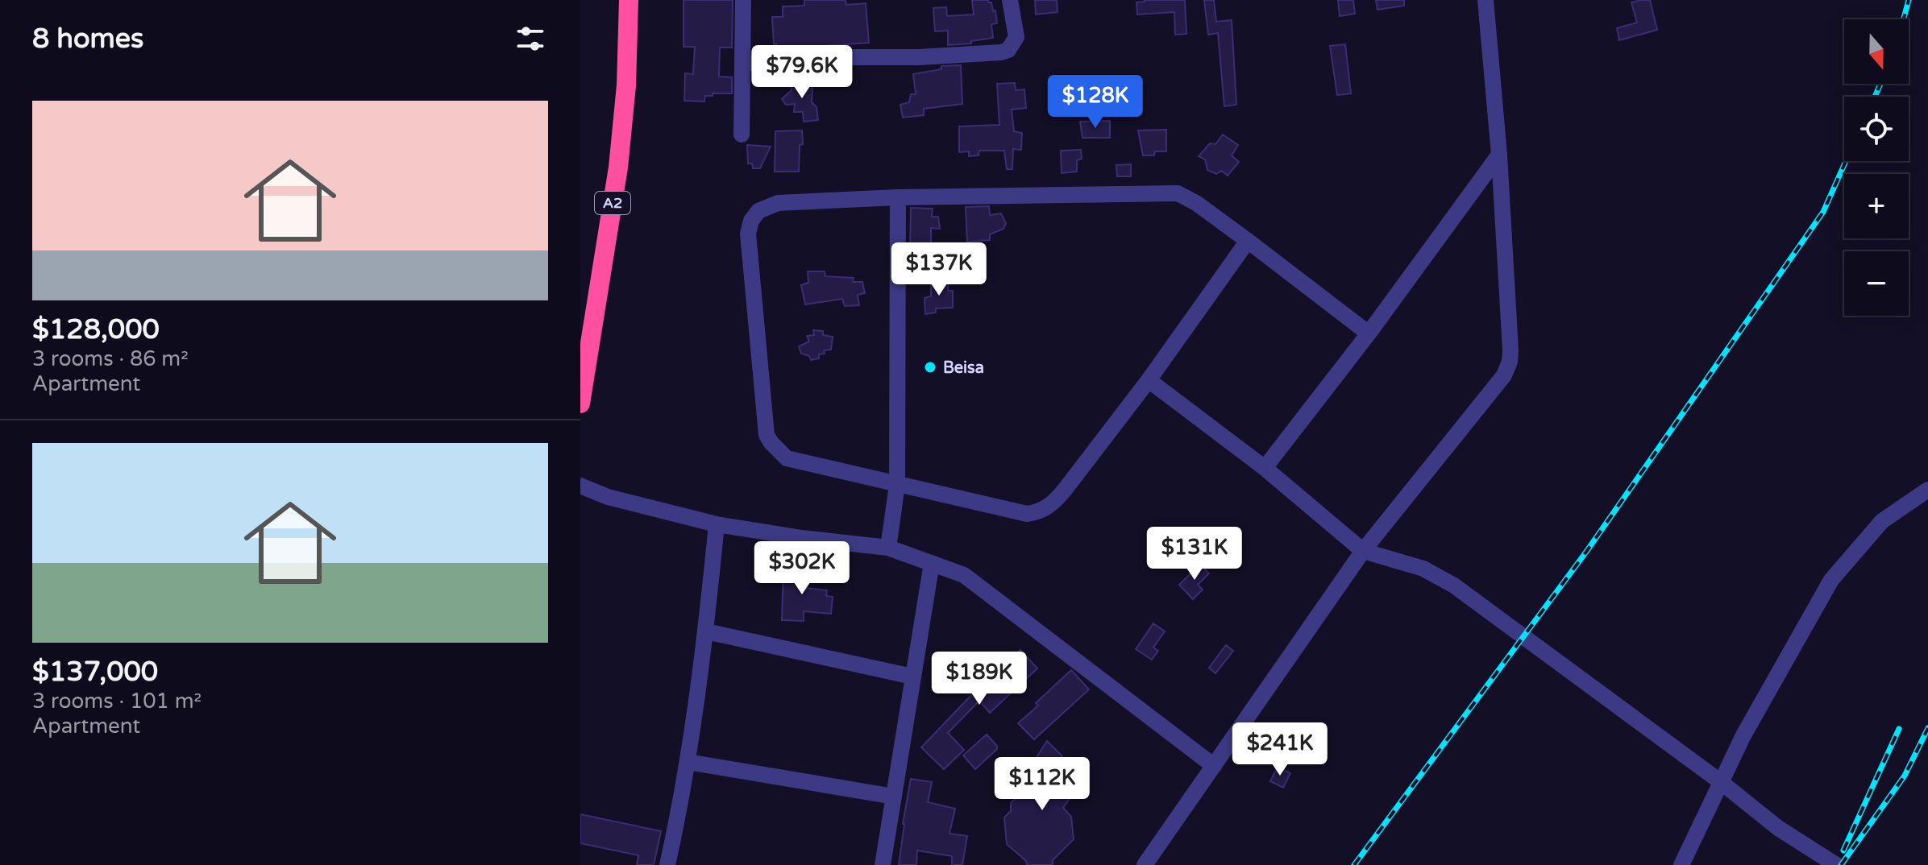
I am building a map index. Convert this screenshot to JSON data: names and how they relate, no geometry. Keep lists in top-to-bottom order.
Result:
{
  "streets": {
    "highway": ["A2"]
  },
  "places": ["Beisa"],
  "north": "bottom",
  "page": {
    "heading": "8 homes",
    "map_buttons": ["+", "−"],
    "price": [
      "$79.6K",
      "$128K",
      "$137K",
      "$131K",
      "$302K",
      "$189K",
      "$241K",
      "$112K"
    ],
    "list": [
      {
        "name": "$128,000",
        "note": "3 rooms · 86 m² · Apartment"
      },
      {
        "name": "$137,000",
        "note": "3 rooms · 101 m² · Apartment"
      }
    ]
  }
}
